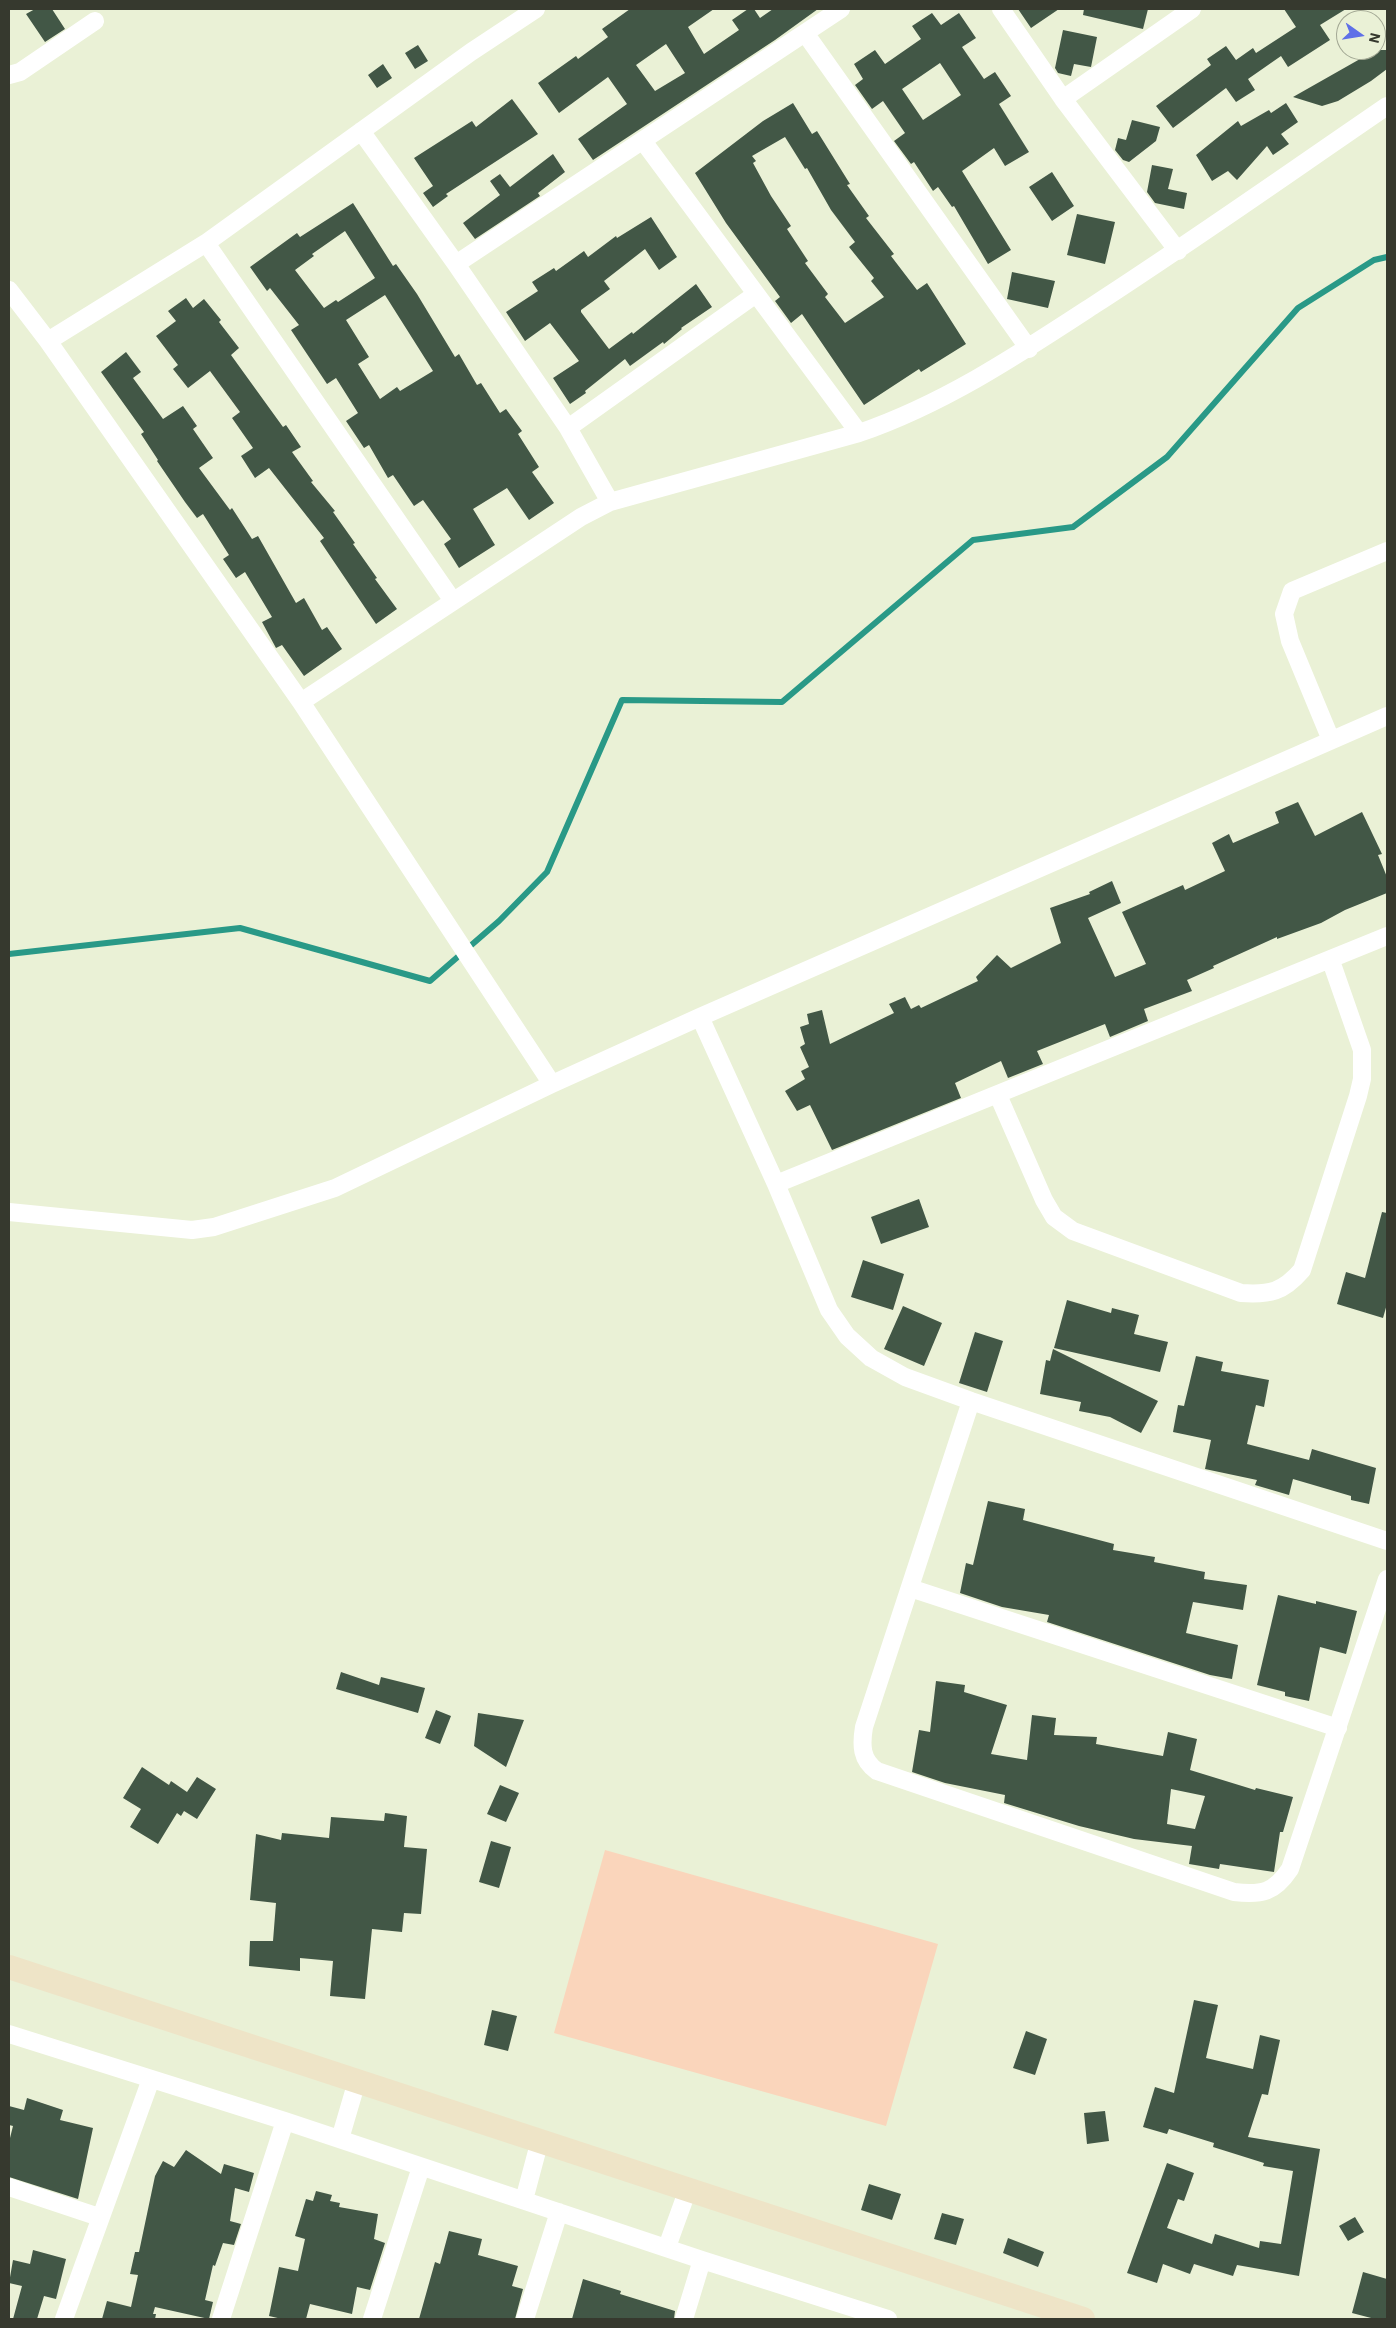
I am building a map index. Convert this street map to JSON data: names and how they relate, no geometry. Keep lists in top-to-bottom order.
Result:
{
  "north": "right"
}
